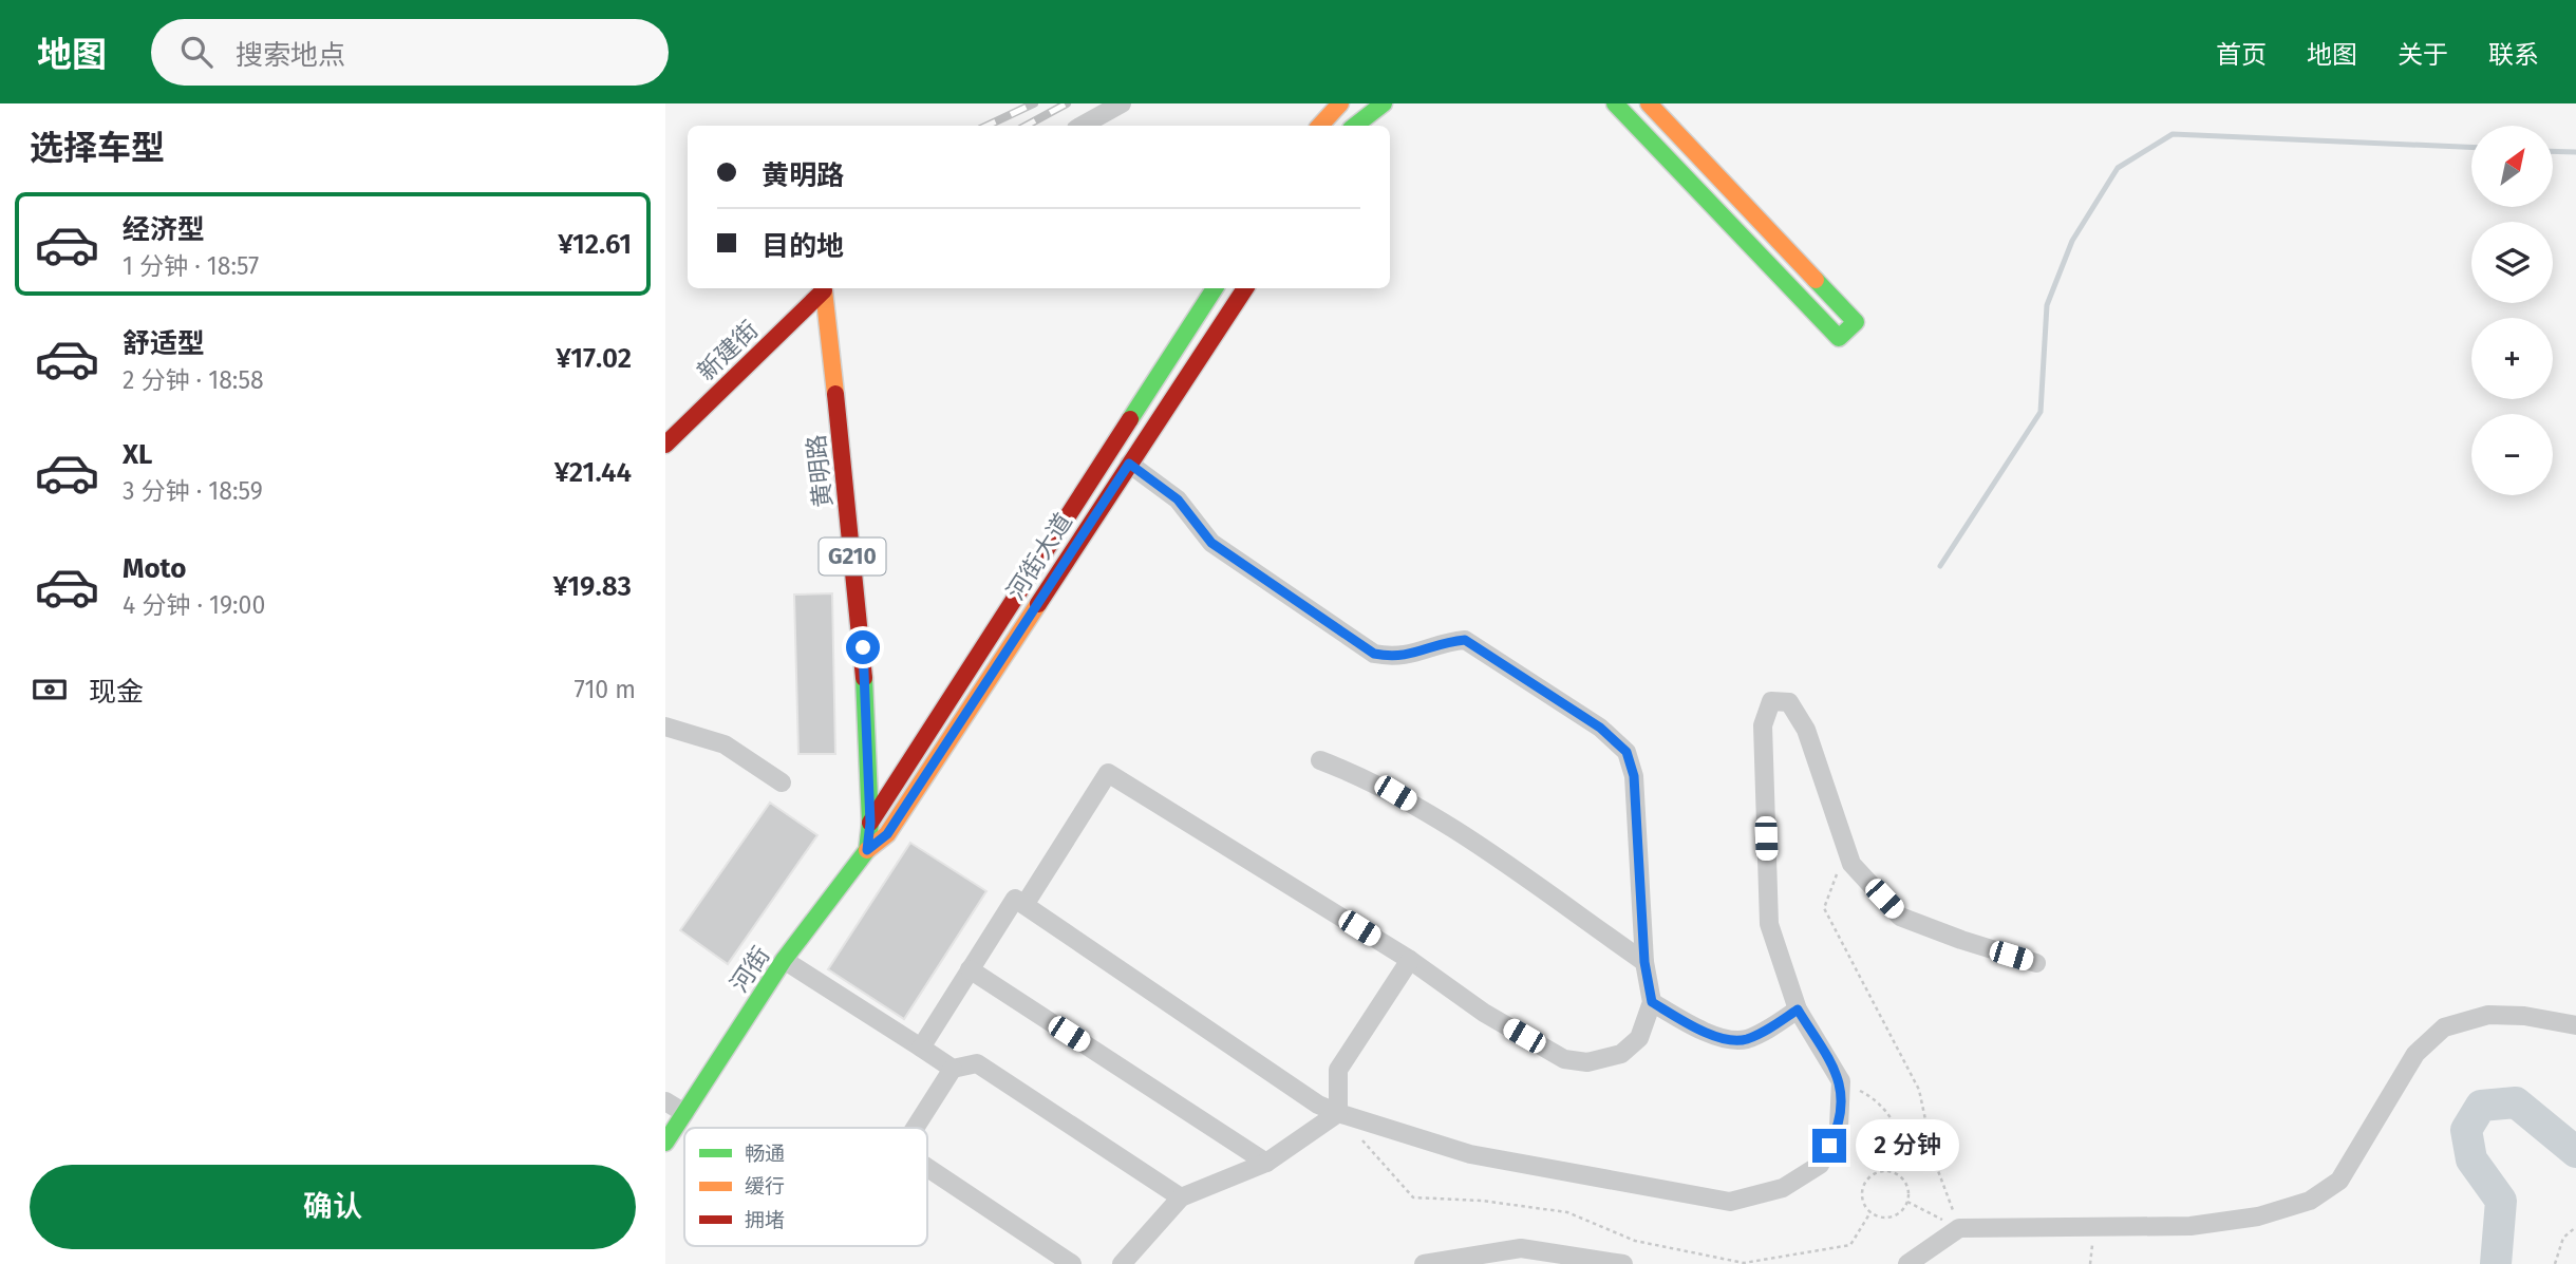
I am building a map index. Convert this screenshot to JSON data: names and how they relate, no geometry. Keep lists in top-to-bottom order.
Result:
{
  "streets": {
    "main road": [
      "新建街",
      "黄明路",
      "G210",
      "河街大道",
      "河街"
    ]
  },
  "crossings": [
    ["黄明路", "G210"],
    ["黄明路", "河街大道"],
    ["G210", "河街大道"],
    ["G210", "河街"],
    ["河街大道", "河街"]
  ],
  "legend": ["畅通", "缓行", "拥堵"],
  "north": "top right",
  "page": {
    "header": "地图",
    "search": "搜索地点",
    "nav": [
      "首页",
      "地图",
      "关于",
      "联系"
    ],
    "heading": "选择车型",
    "map_buttons": ["+", "−"],
    "banner": ["黄明路", "目的地"],
    "list": [
      {
        "name": "经济型",
        "note": "1 分钟 · 18:57",
        "value": "¥12.61"
      },
      {
        "name": "舒适型",
        "note": "2 分钟 · 18:58",
        "value": "¥17.02"
      },
      {
        "name": "XL",
        "note": "3 分钟 · 18:59",
        "value": "¥21.44"
      },
      {
        "name": "Moto",
        "note": "4 分钟 · 19:00",
        "value": "¥19.83"
      }
    ],
    "pay": ["现金", "710 m"],
    "bubble": "2 分钟",
    "buttons": "确认"
  }
}
